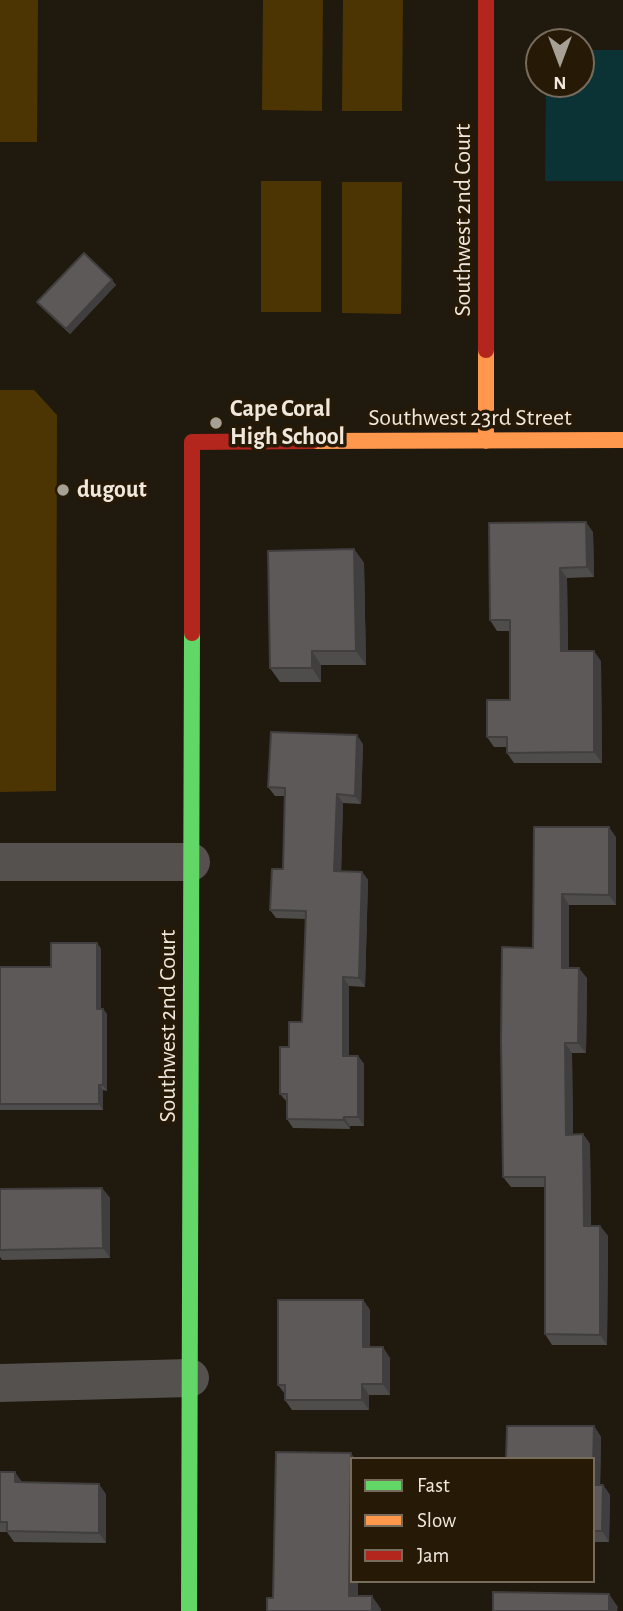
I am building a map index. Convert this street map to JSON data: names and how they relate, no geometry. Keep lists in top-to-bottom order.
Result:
{
  "streets": {
    "street": ["Southwest 2nd Court", "Southwest 23rd Street"]
  },
  "crossings": [
    ["Southwest 2nd Court", "Southwest 23rd Street"]
  ],
  "places": ["Cape Coral High School", "dugout"],
  "legend": ["Fast", "Slow", "Jam"],
  "north": "bottom"
}
